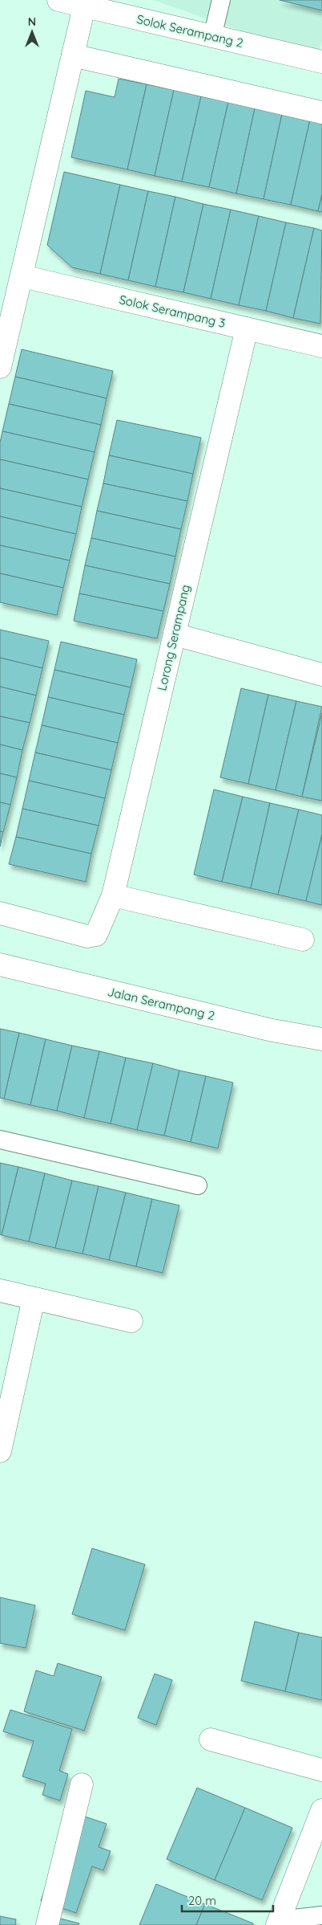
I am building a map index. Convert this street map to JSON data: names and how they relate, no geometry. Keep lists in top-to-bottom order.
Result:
{
  "streets": {
    "street": [
      "Solok Serampang 2",
      "Solok Serampang 3",
      "Lorong Serampang",
      "Jalan Serampang 2"
    ]
  },
  "crossings": [
    ["Solok Serampang 3", "Lorong Serampang"]
  ],
  "scale_bar": "20 m",
  "north": "top"
}
